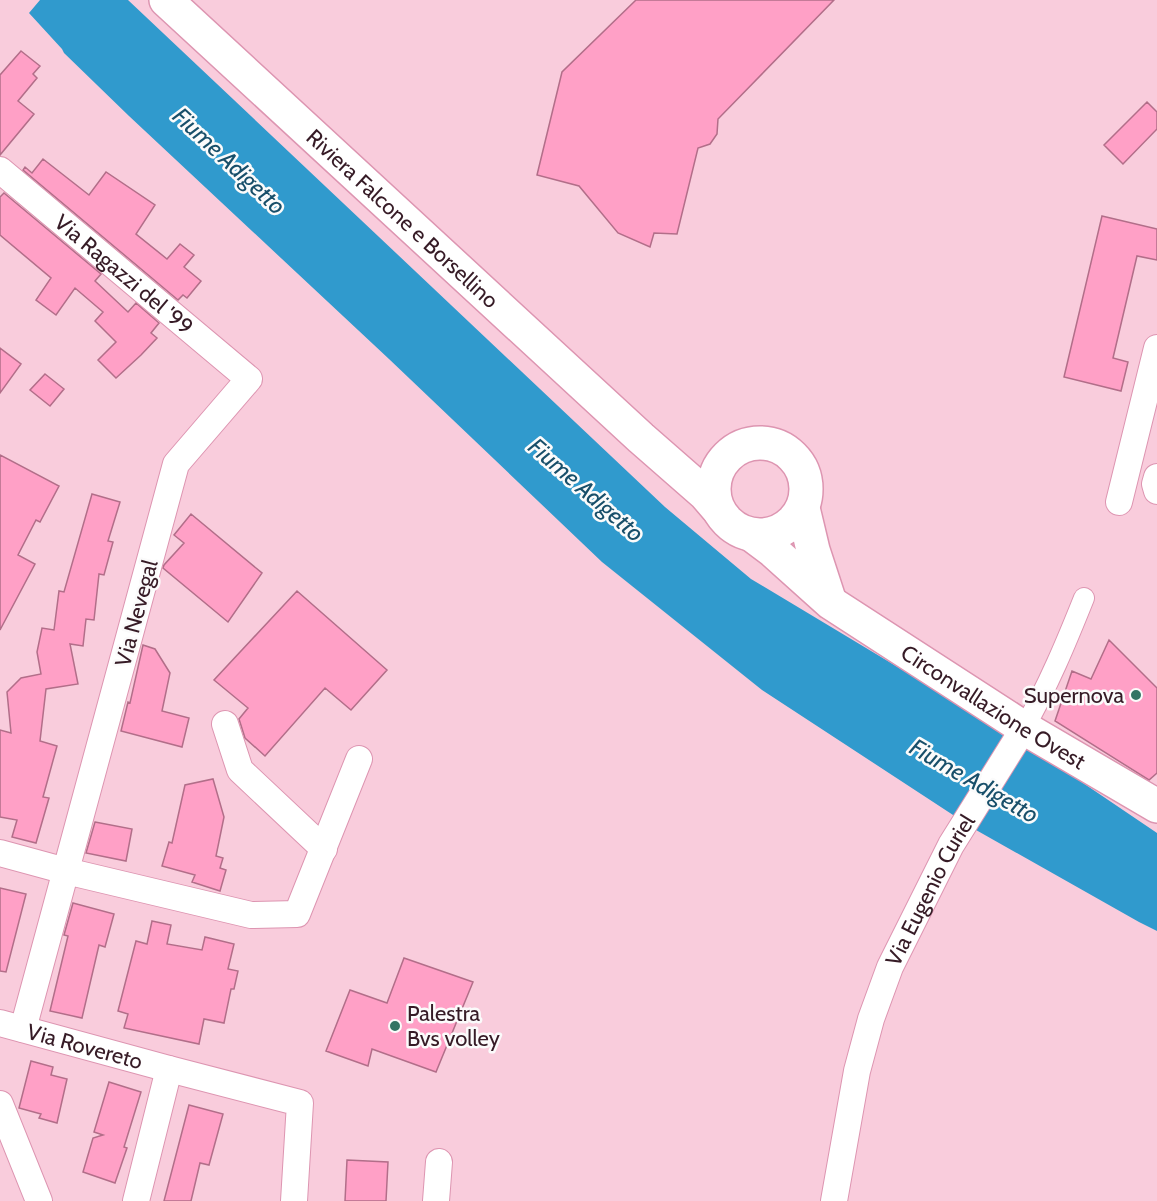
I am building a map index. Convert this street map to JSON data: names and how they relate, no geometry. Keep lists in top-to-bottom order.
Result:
{
  "streets": {
    "main road": ["Riviera Falcone e Borsellino", "Circonvallazione Ovest"],
    "street": [
      "Via Ragazzi del '99",
      "Via Nevegal",
      "Via Eugenio Curiel",
      "Via Rovereto"
    ]
  },
  "crossings": [
    ["Riviera Falcone e Borsellino", "Circonvallazione Ovest"],
    ["Via Ragazzi del '99", "Via Nevegal"],
    ["Via Nevegal", "Via Rovereto"],
    ["Circonvallazione Ovest", "Via Eugenio Curiel"]
  ],
  "water": ["Fiume Adigetto"],
  "places": ["Supernova", "Palestra Bvs volley"]
}
